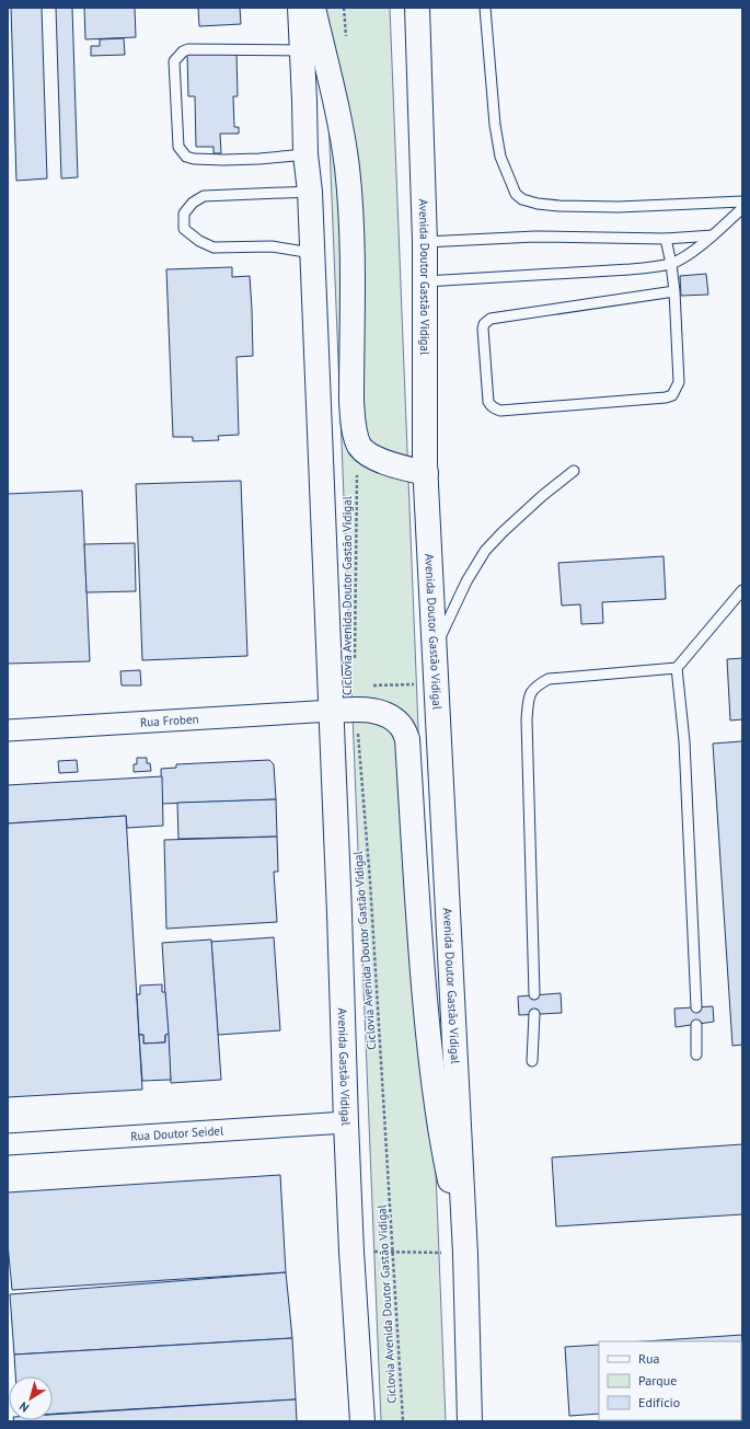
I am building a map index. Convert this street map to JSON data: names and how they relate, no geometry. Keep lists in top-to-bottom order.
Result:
{
  "streets": {
    "highway": ["Avenida Doutor Gastão Vidigal", "Avenida Gastão Vidigal"],
    "street": ["Rua Froben", "Rua Doutor Seidel"],
    "path": ["Ciclovia Avenida Doutor Gastão Vidigal"]
  },
  "crossings": [
    ["Rua Froben", "Avenida Gastão Vidigal"],
    ["Avenida Gastão Vidigal", "Rua Doutor Seidel"]
  ],
  "legend": ["Rua", "Parque", "Edifício"],
  "north": "bottom left"
}
